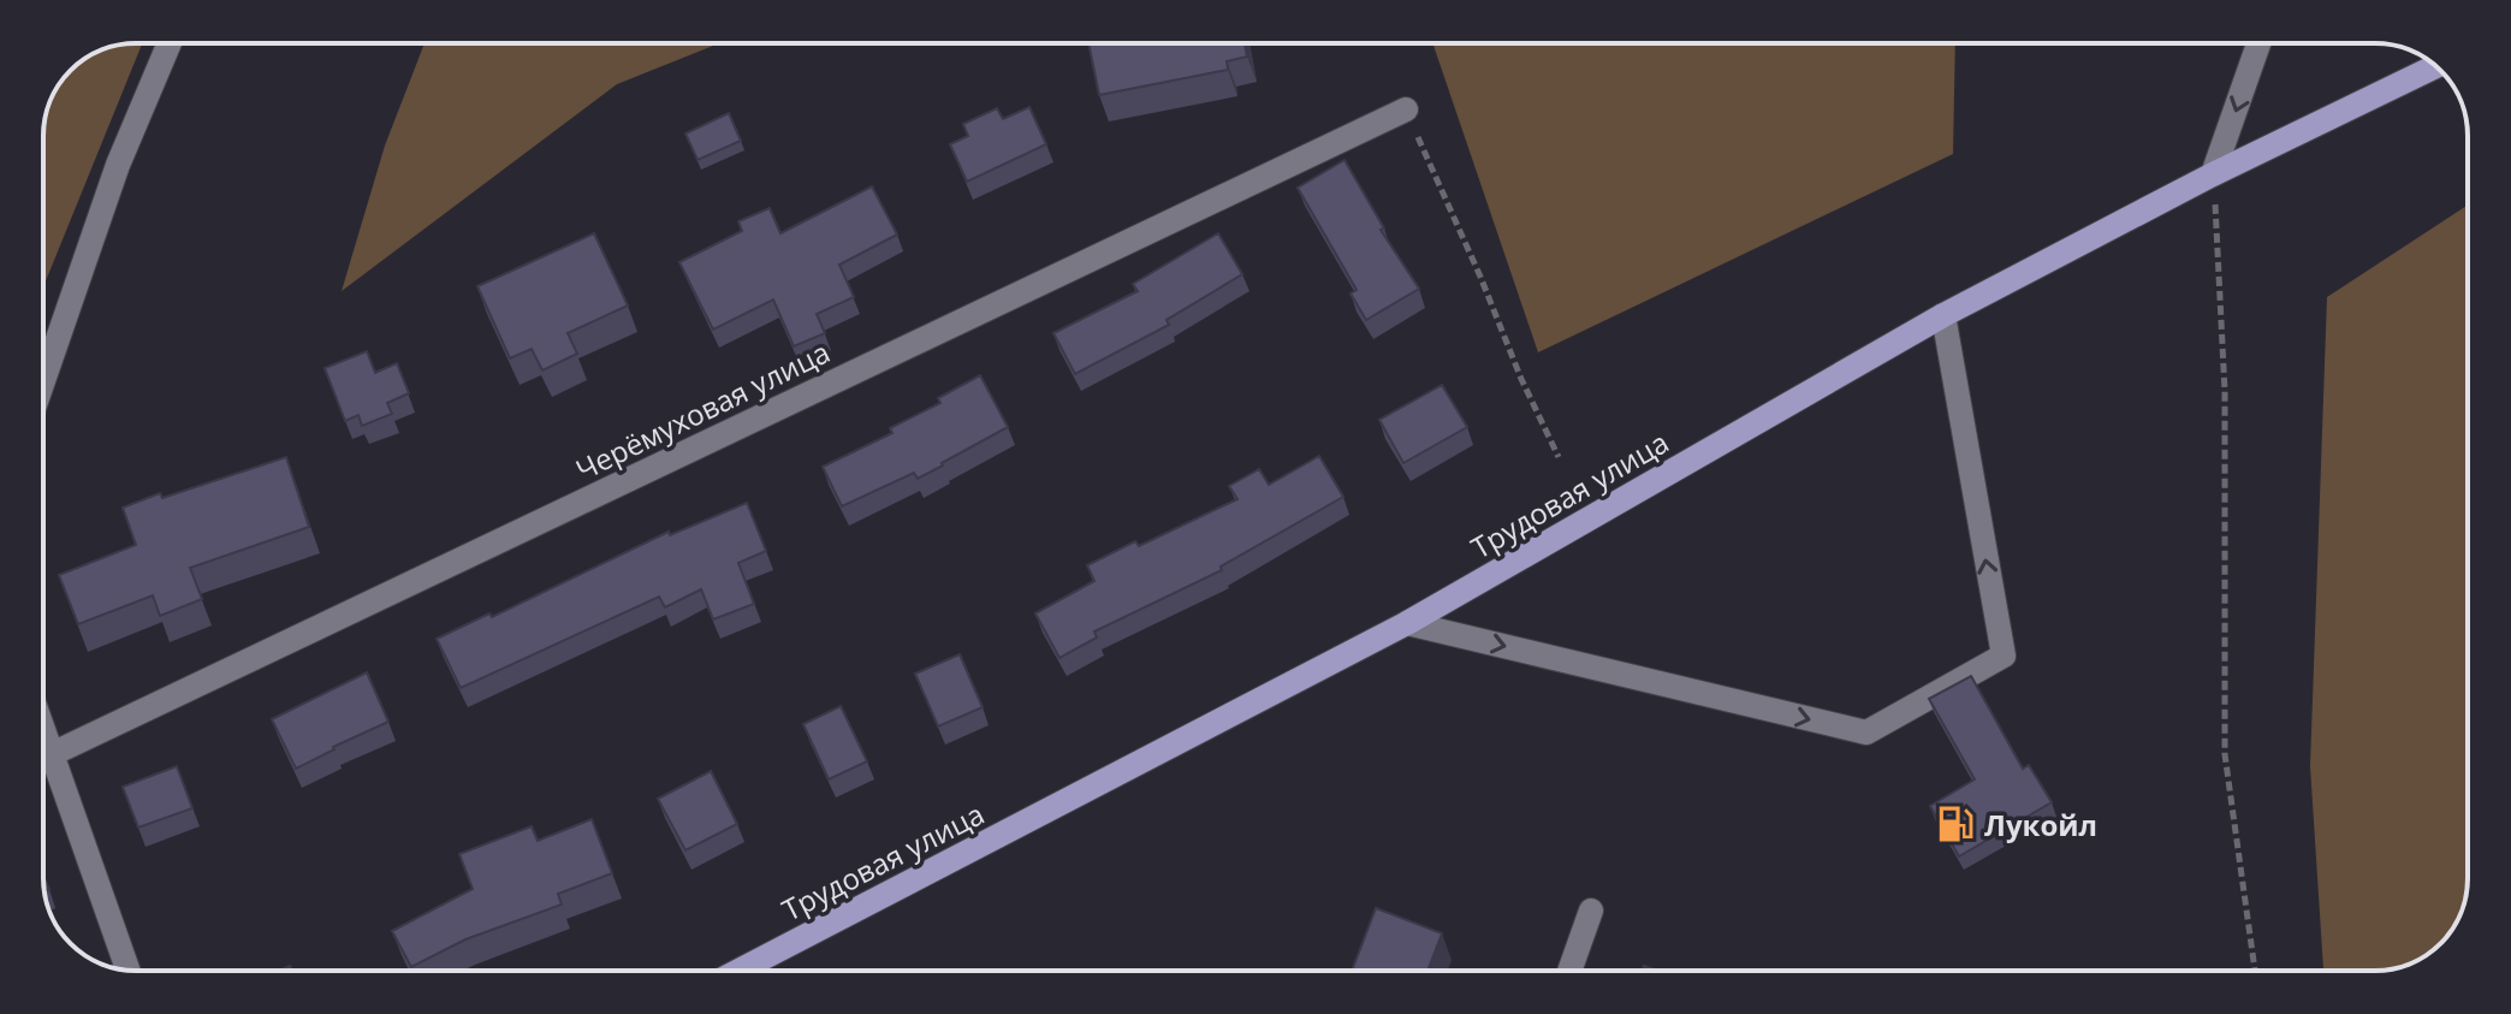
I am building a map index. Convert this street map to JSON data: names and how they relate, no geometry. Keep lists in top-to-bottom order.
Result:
{
  "streets": {
    "main road": ["Трудовая улица"],
    "street": ["Черёмуховая улица"]
  },
  "places": {
    "fuel station": ["Лукойл"]
  }
}
